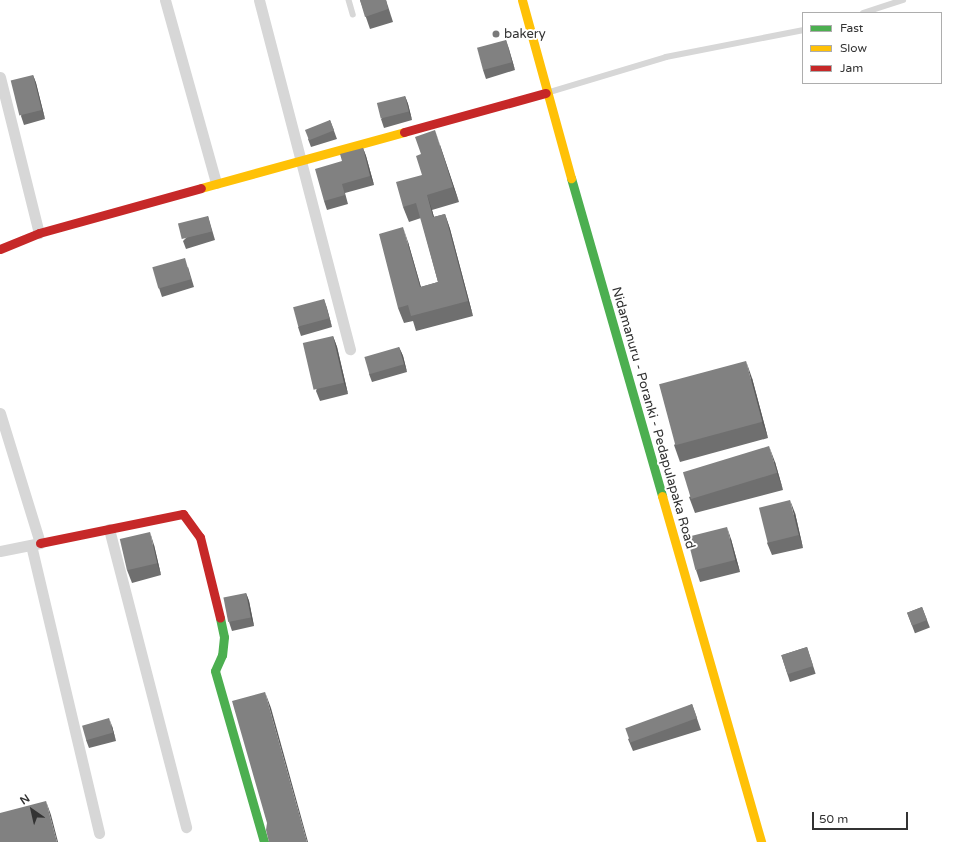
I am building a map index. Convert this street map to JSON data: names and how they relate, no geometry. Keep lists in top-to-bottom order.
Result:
{
  "streets": {
    "street": ["Nidamanuru - Poranki - Pedapulapaka Road"]
  },
  "places": ["bakery"],
  "legend": ["Fast", "Slow", "Jam"],
  "scale_bar": "50 m",
  "north": "top left"
}
